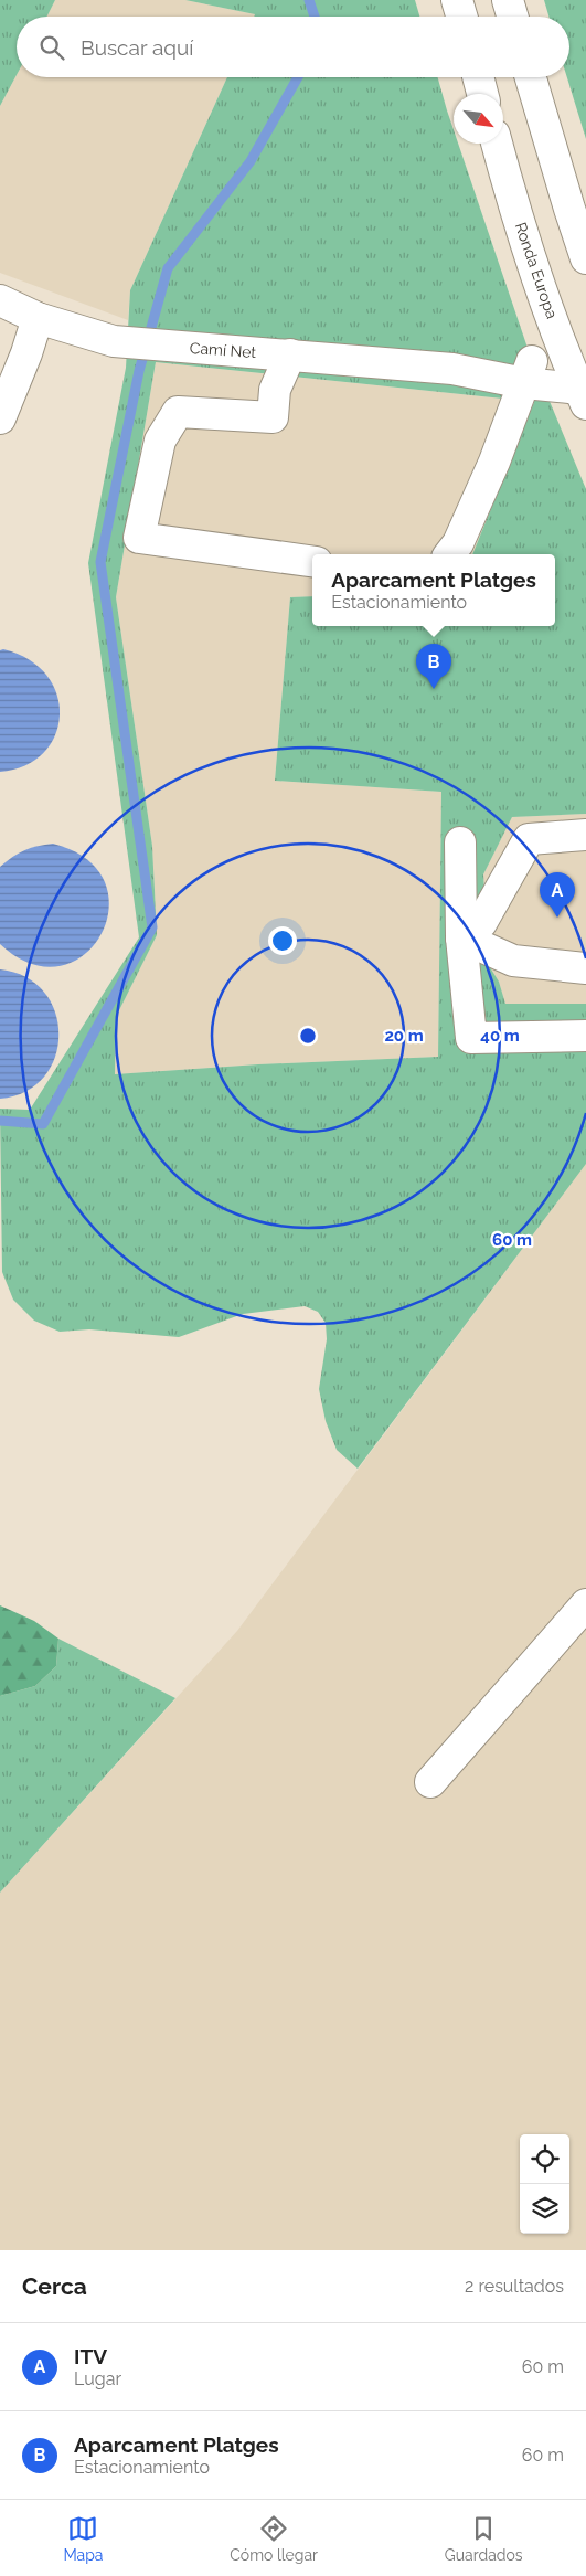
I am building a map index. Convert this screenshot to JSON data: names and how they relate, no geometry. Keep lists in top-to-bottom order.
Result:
{
  "streets": {
    "street": ["Ronda Europa", "Camí Net"]
  },
  "crossings": [
    ["Ronda Europa", "Camí Net"]
  ],
  "north": "bottom right",
  "page": {
    "search": "Buscar aquí",
    "popup": ["Aparcament Platges", "Estacionamiento"],
    "pins": ["B", "A"],
    "heading": ["Cerca", "2 resultados"],
    "list": [
      {
        "mark": "A",
        "name": "ITV",
        "note": "Lugar",
        "value": "60 m"
      },
      {
        "mark": "B",
        "name": "Aparcament Platges",
        "note": "Estacionamiento",
        "value": "60 m"
      }
    ],
    "nav": ["Mapa", "Cómo llegar", "Guardados"]
  },
  "rings": ["20 m", "40 m", "60 m"]
}
